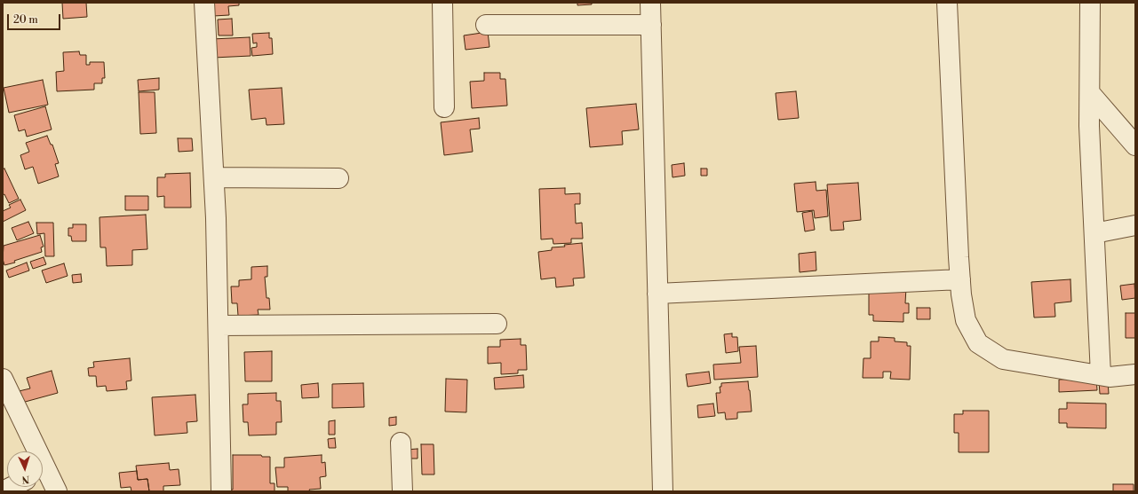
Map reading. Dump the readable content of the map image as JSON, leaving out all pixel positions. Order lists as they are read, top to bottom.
{
  "scale_bar": "20 m",
  "north": "bottom"
}
